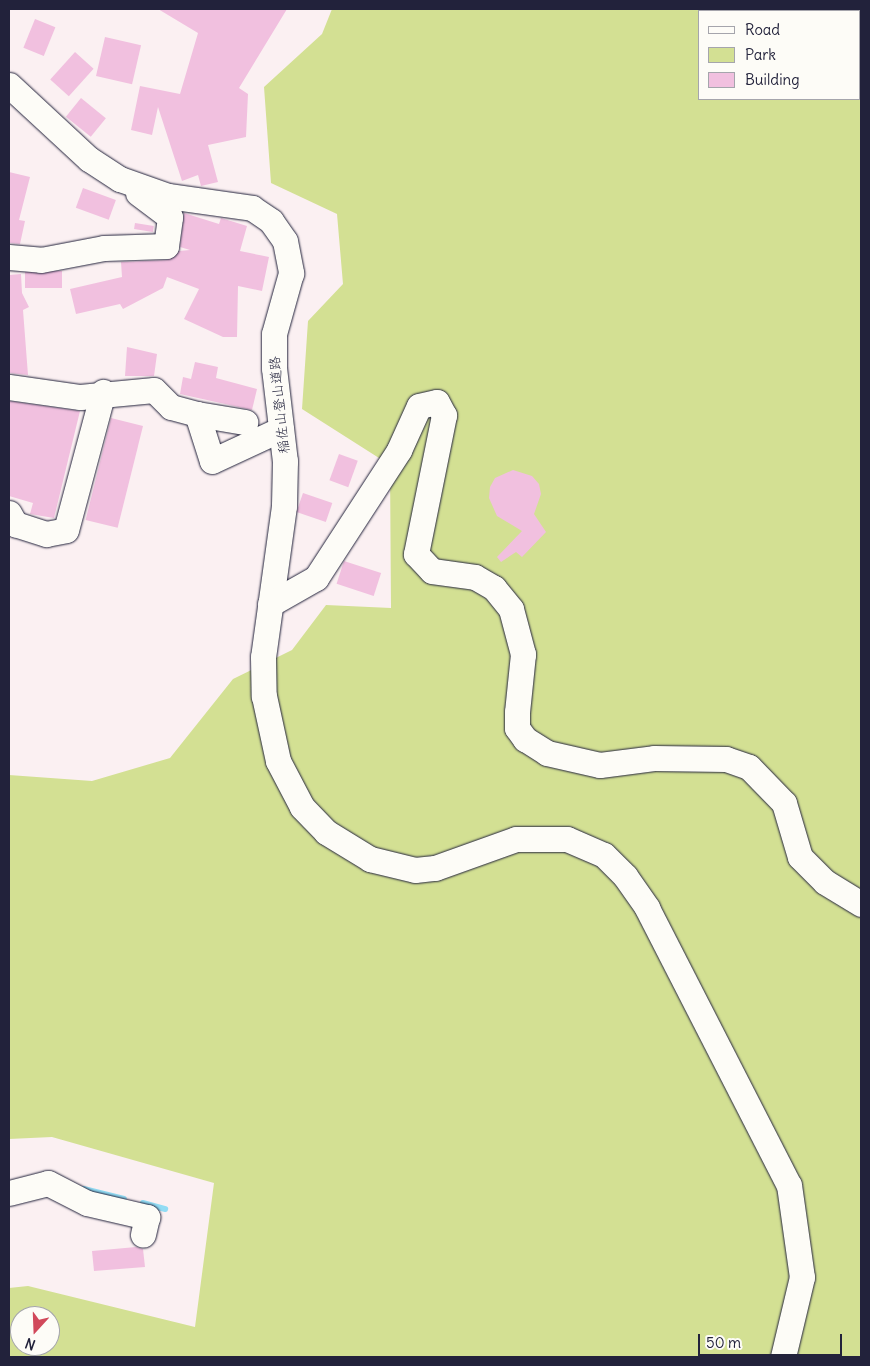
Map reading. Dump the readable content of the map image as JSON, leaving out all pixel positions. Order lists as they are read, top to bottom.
{
  "streets": {
    "street": ["稲佐山登山道路"]
  },
  "legend": ["Road", "Park", "Building"],
  "scale_bar": "50 m",
  "north": "bottom"
}
